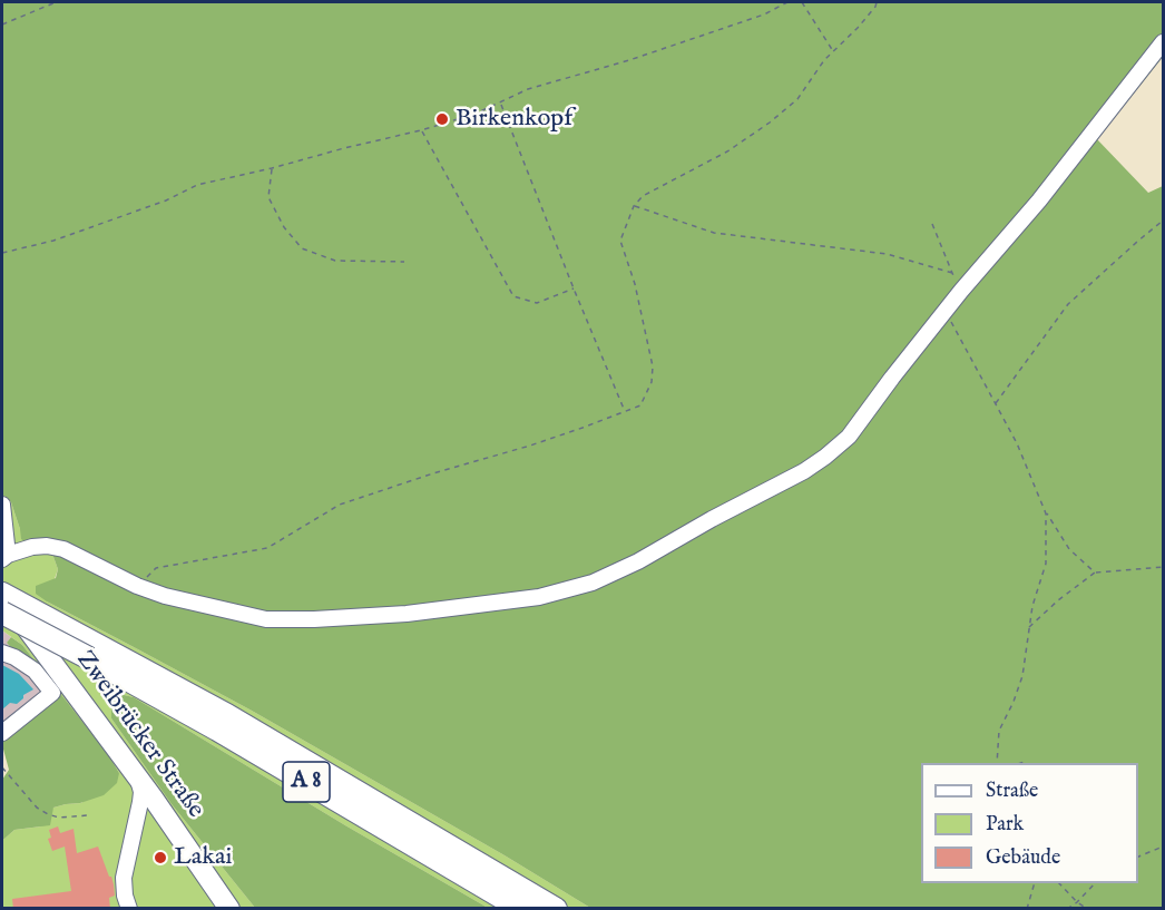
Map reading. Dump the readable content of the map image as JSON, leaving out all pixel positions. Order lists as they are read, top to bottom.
{
  "streets": {
    "highway": ["A 8"],
    "main road": ["Zweibrücker Straße"]
  },
  "crossings": [
    ["Zweibrücker Straße", "A 8"]
  ],
  "places": ["Birkenkopf", "Lakai"],
  "legend": ["Straße", "Park", "Gebäude"]
}
